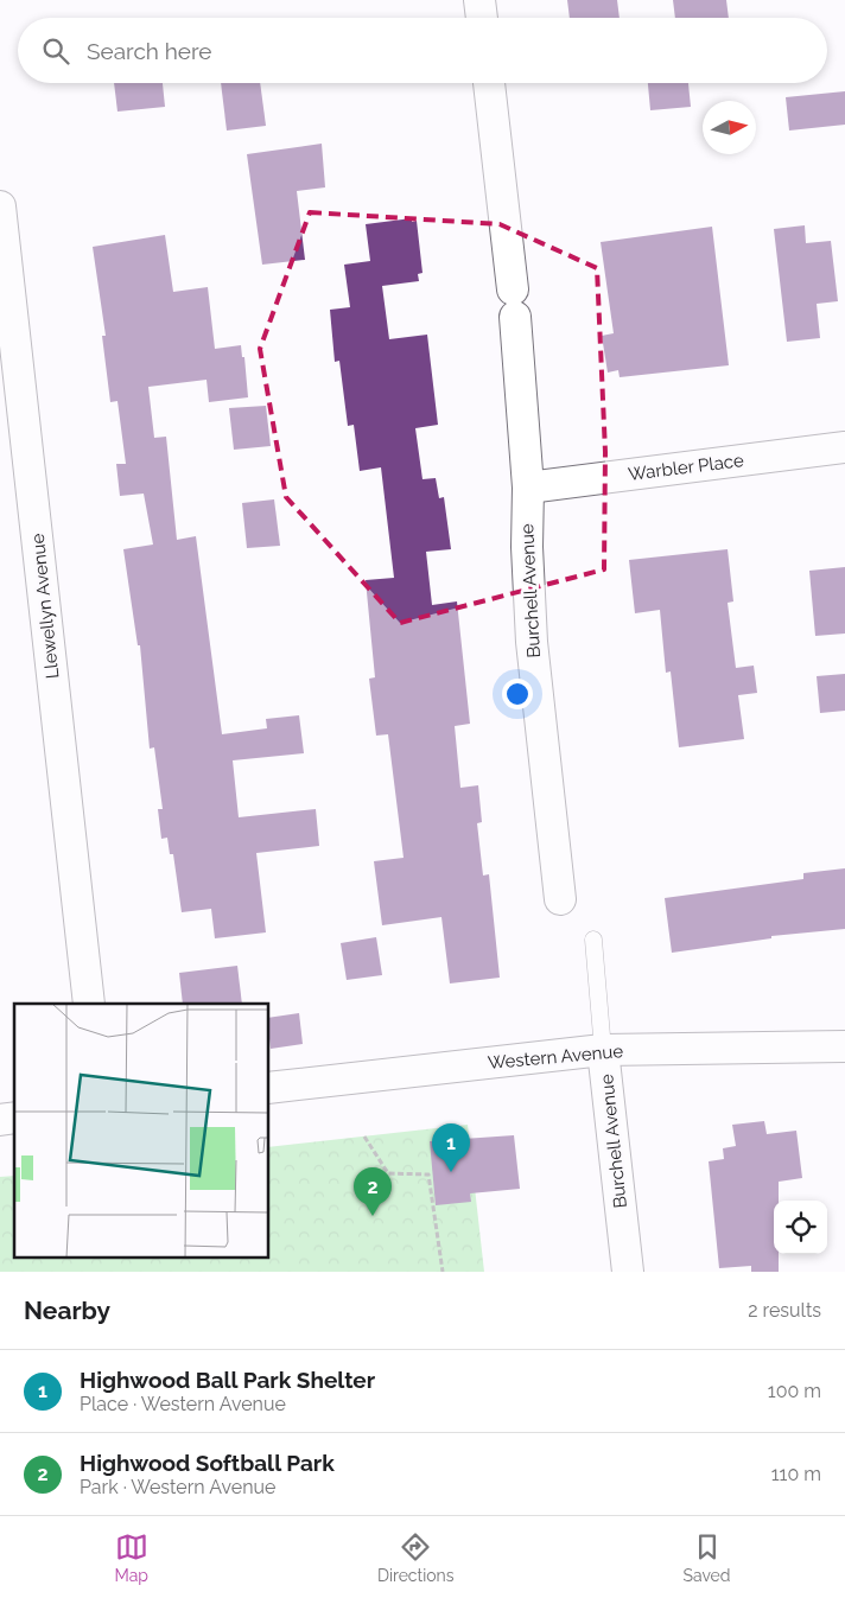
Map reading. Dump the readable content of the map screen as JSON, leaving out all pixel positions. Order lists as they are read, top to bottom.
{
  "streets": {
    "street": [
      "Warbler Place",
      "Burchell Avenue",
      "Llewellyn Avenue",
      "Western Avenue"
    ]
  },
  "crossings": [
    ["Warbler Place", "Burchell Avenue"],
    ["Burchell Avenue", "Western Avenue"]
  ],
  "north": "right",
  "page": {
    "search": "Search here",
    "pins": ["1", "2"],
    "heading": ["Nearby", "2 results"],
    "list": [
      {
        "mark": "1",
        "name": "Highwood Ball Park Shelter",
        "note": "Place · Western Avenue",
        "value": "100 m"
      },
      {
        "mark": "2",
        "name": "Highwood Softball Park",
        "note": "Park · Western Avenue",
        "value": "110 m"
      }
    ],
    "nav": ["Map", "Directions", "Saved"]
  }
}
